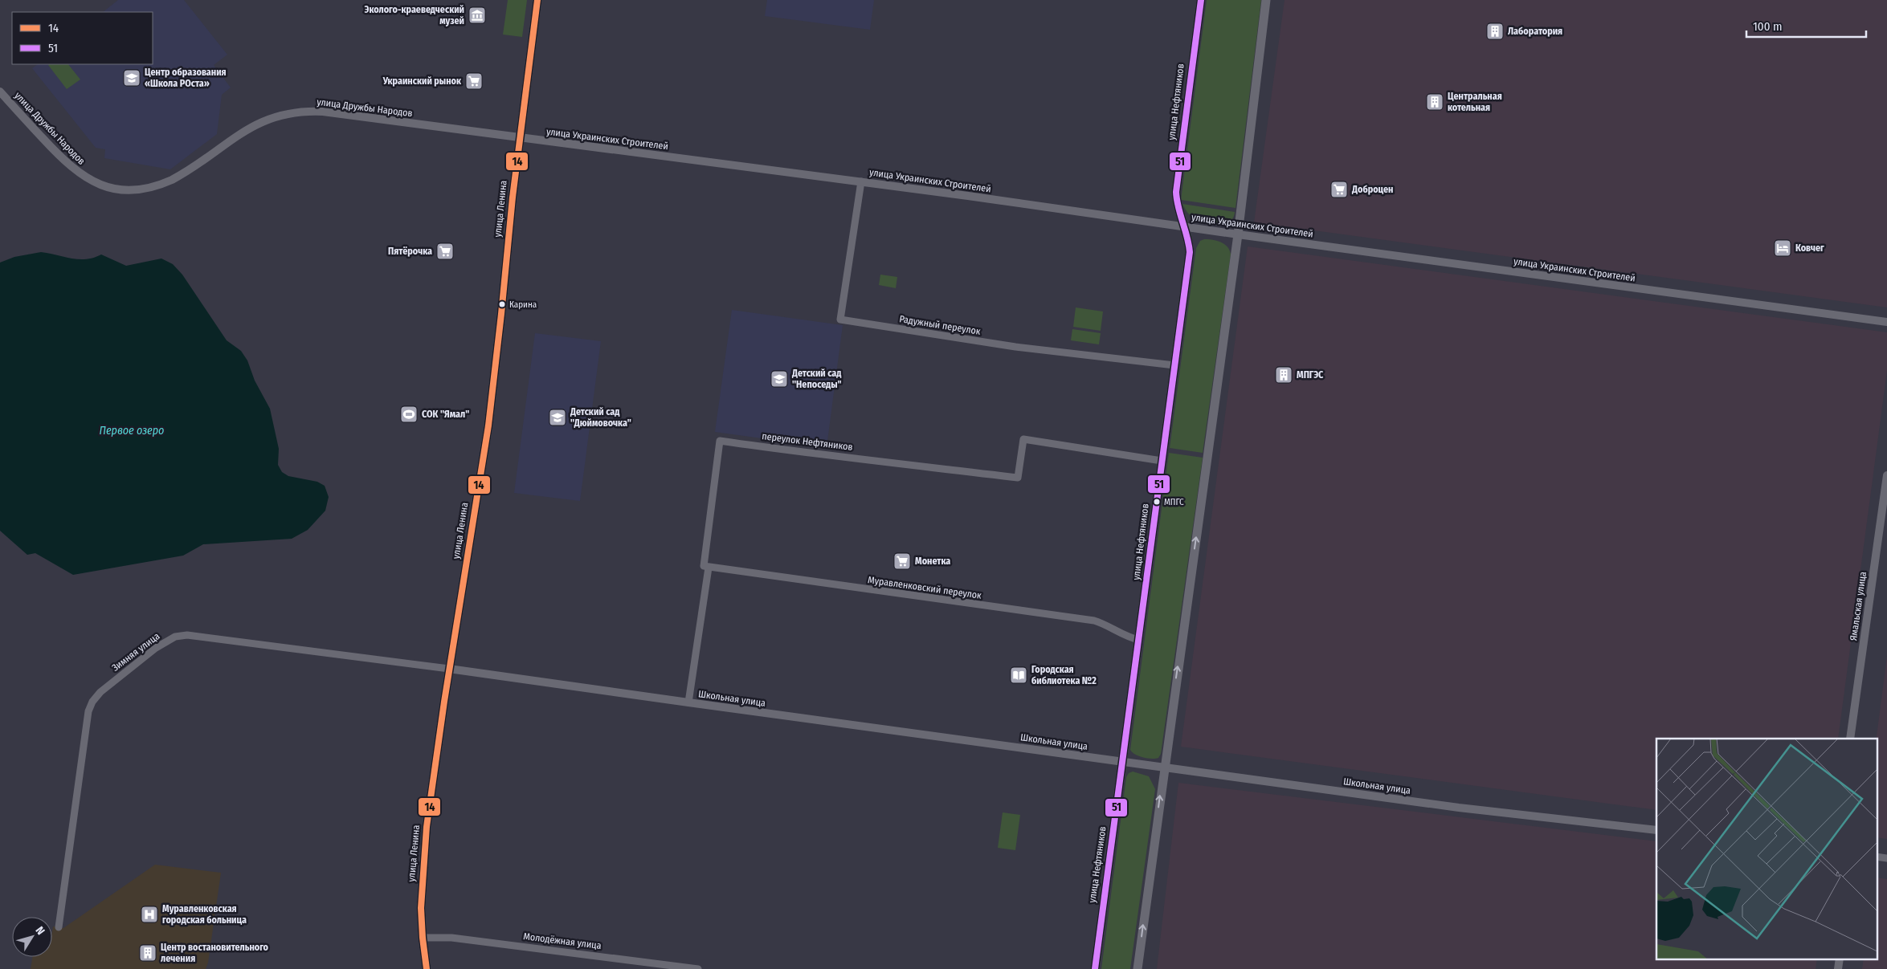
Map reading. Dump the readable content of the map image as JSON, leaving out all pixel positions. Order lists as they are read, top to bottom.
{
  "streets": {
    "main road": ["улица Нефтяников", "улица Ленина"],
    "street": [
      "улица Дружбы Народов",
      "улица Украинских Строителей",
      "Радужный переулок",
      "переулок Нефтяников",
      "Муравленковский переулок",
      "Ямальская улица",
      "Зимняя улица",
      "Школьная улица",
      "Молодёжная улица"
    ]
  },
  "crossings": [
    ["улица Нефтяников", "улица Украинских Строителей"],
    ["улица Нефтяников", "Радужный переулок"],
    ["улица Нефтяников", "переулок Нефтяников"],
    ["улица Нефтяников", "Муравленковский переулок"],
    ["улица Нефтяников", "Школьная улица"],
    ["улица Дружбы Народов", "улица Украинских Строителей"],
    ["улица Дружбы Народов", "улица Ленина"],
    ["улица Украинских Строителей", "улица Ленина"],
    ["улица Украинских Строителей", "Радужный переулок"],
    ["улица Ленина", "Зимняя улица"],
    ["улица Ленина", "Школьная улица"],
    ["улица Ленина", "Молодёжная улица"],
    ["переулок Нефтяников", "Муравленковский переулок"],
    ["переулок Нефтяников", "Школьная улица"],
    ["Зимняя улица", "Школьная улица"]
  ],
  "water": ["Первое озеро"],
  "places": {
    "museum": ["Эколого-краеведческий музей"],
    "building": [
      "Лаборатория",
      "Центральная котельная",
      "МПГЭС",
      "Центр востановительного лечения"
    ],
    "school or university": ["Центр образования «Школа РОста»", "Детский сад \"Непоседы\"", "Детский сад \"Дюймовочка\""],
    "supermarket": [
      "Украинский рынок",
      "Доброцен",
      "Пятёрочка",
      "Монетка"
    ],
    "hotel": ["Ковчег"],
    "other": ["Карина", "МПГС"],
    "sports": ["СОК \"Ямал\""],
    "library": ["Городская библиотека №2"],
    "hospital": ["Муравленковская городская больница"]
  },
  "lines": ["transit line 14", "transit line 51"],
  "legend": ["14", "51"],
  "scale_bar": "100 m",
  "north": "top right"
}
